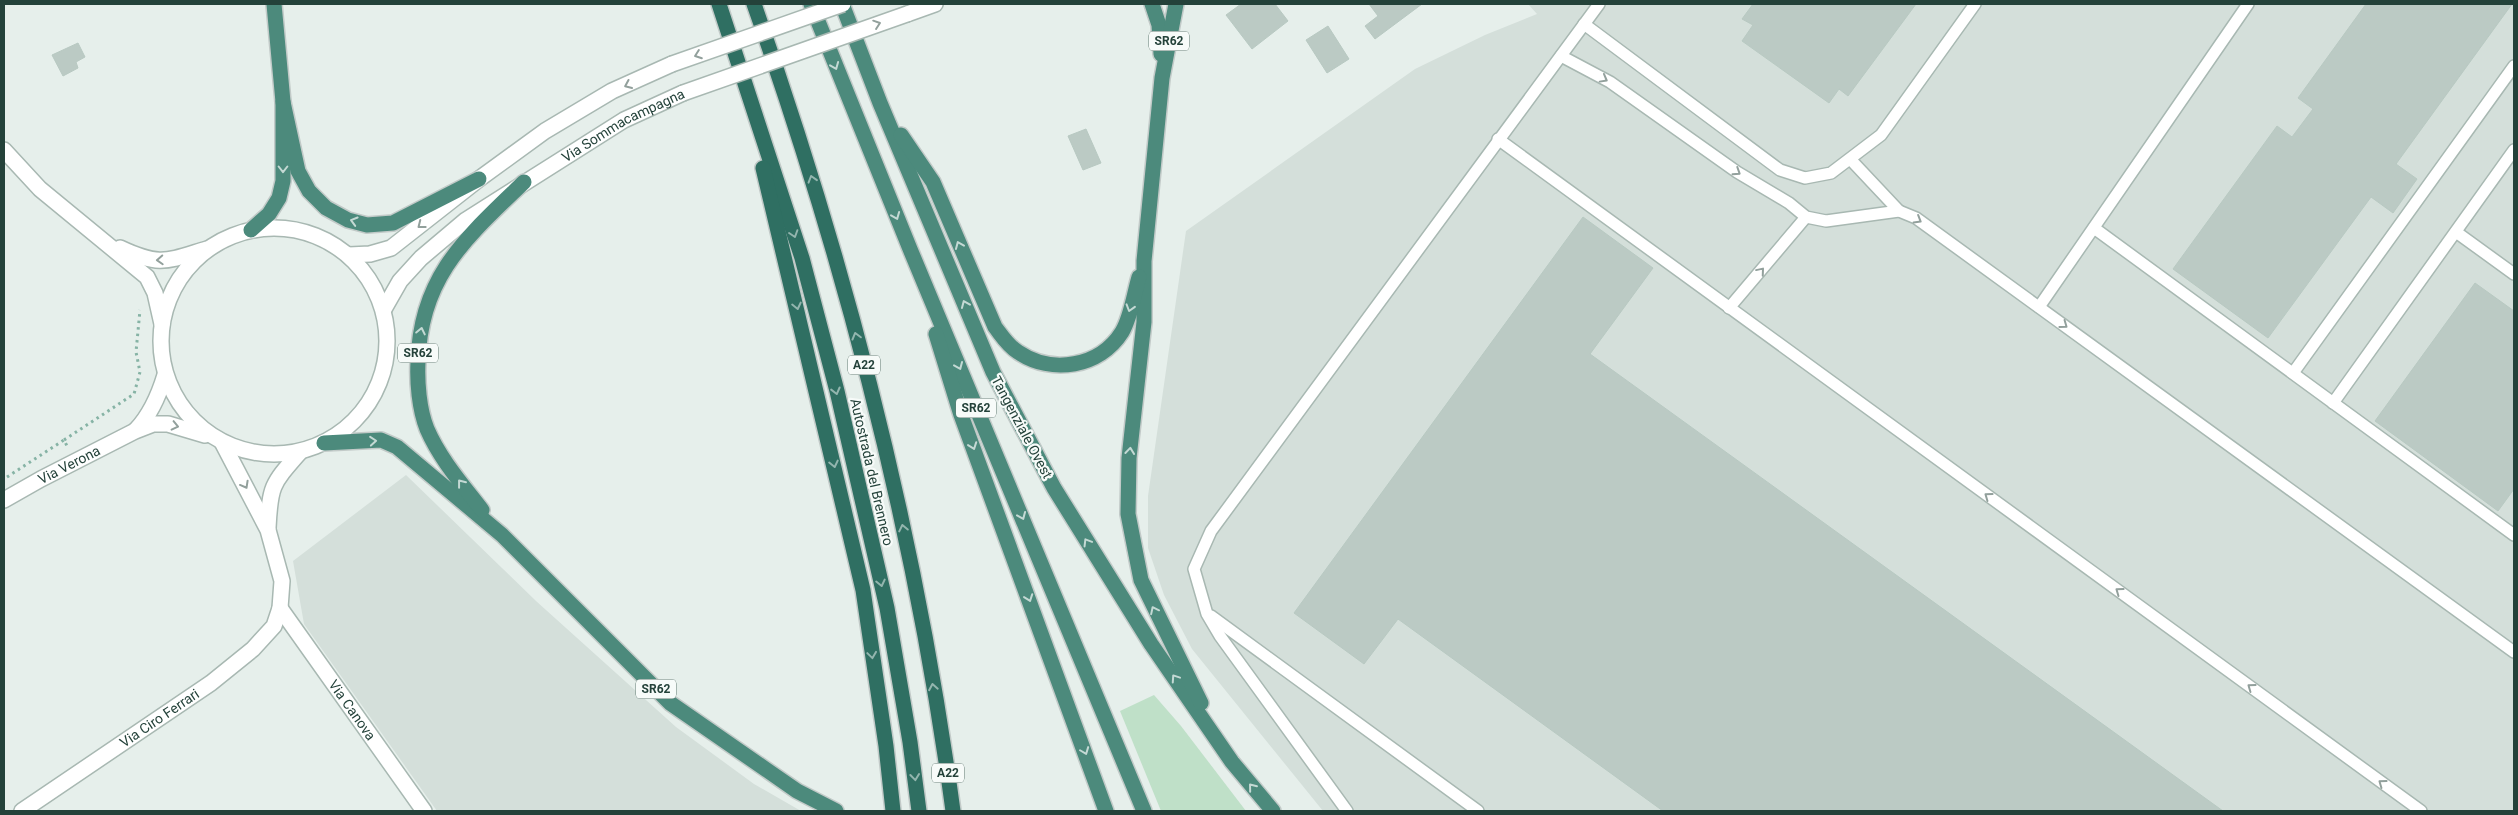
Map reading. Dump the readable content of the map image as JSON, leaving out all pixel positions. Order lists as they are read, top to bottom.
{
  "streets": {
    "highway": [
      "SR62",
      "A22",
      "Tangenziale Ovest",
      "Autostrada del Brennero"
    ],
    "street": [
      "Via Sommacampagna",
      "Via Verona",
      "Via Canova",
      "Via Ciro Ferrari"
    ]
  },
  "crossings": [
    ["SR62", "Via Sommacampagna"],
    ["SR62", "Tangenziale Ovest"],
    ["Via Canova", "Via Ciro Ferrari"]
  ]
}
